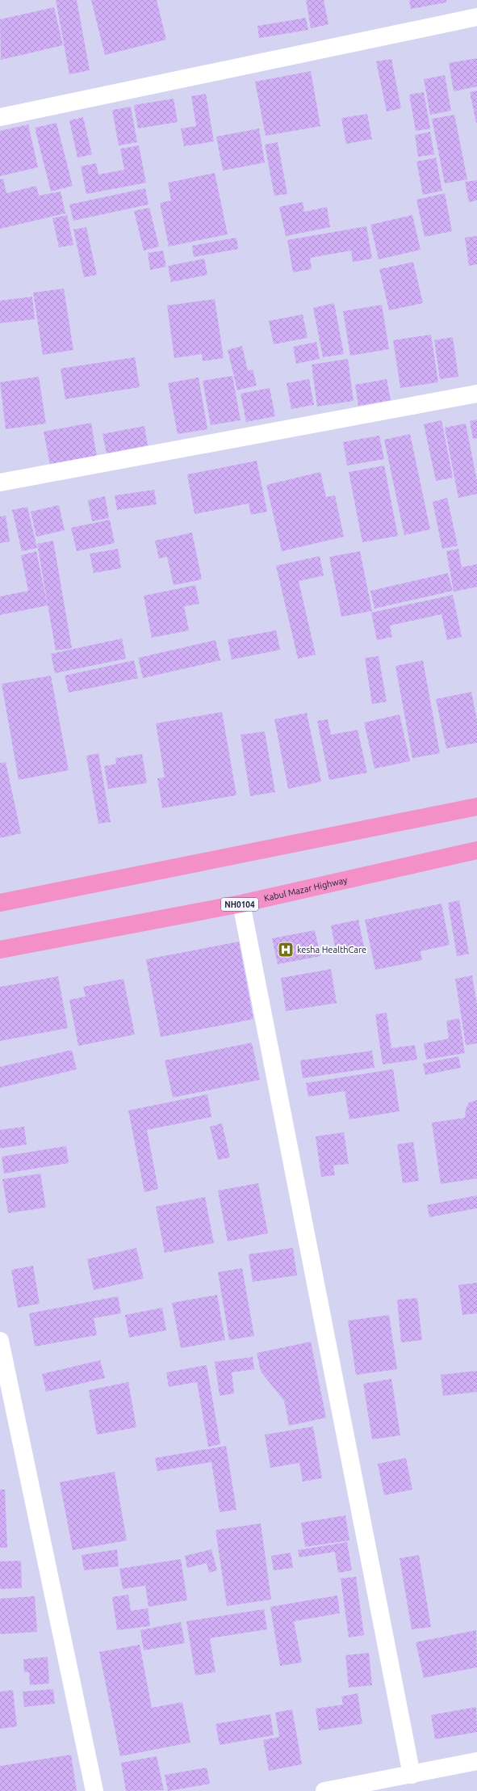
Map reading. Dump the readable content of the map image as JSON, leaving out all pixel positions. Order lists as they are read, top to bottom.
{
  "streets": {
    "highway": ["Kabul Mazar Highway", "NH0104"]
  },
  "places": {
    "hospital": ["kesha HealthCare"]
  }
}
